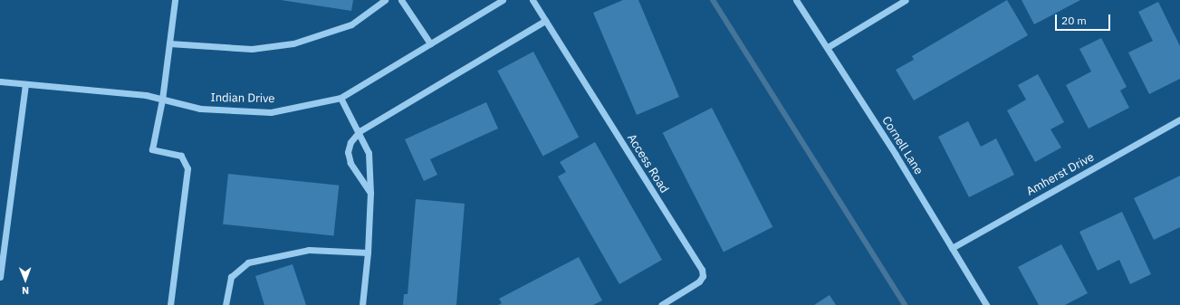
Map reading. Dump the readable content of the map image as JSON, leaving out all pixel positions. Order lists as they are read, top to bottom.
{
  "streets": {
    "street": [
      "Indian Drive",
      "Cornell Lane",
      "Access Road",
      "Amherst Drive"
    ]
  },
  "crossings": [
    ["Cornell Lane", "Amherst Drive"]
  ],
  "scale_bar": "20 m",
  "north": "bottom"
}
